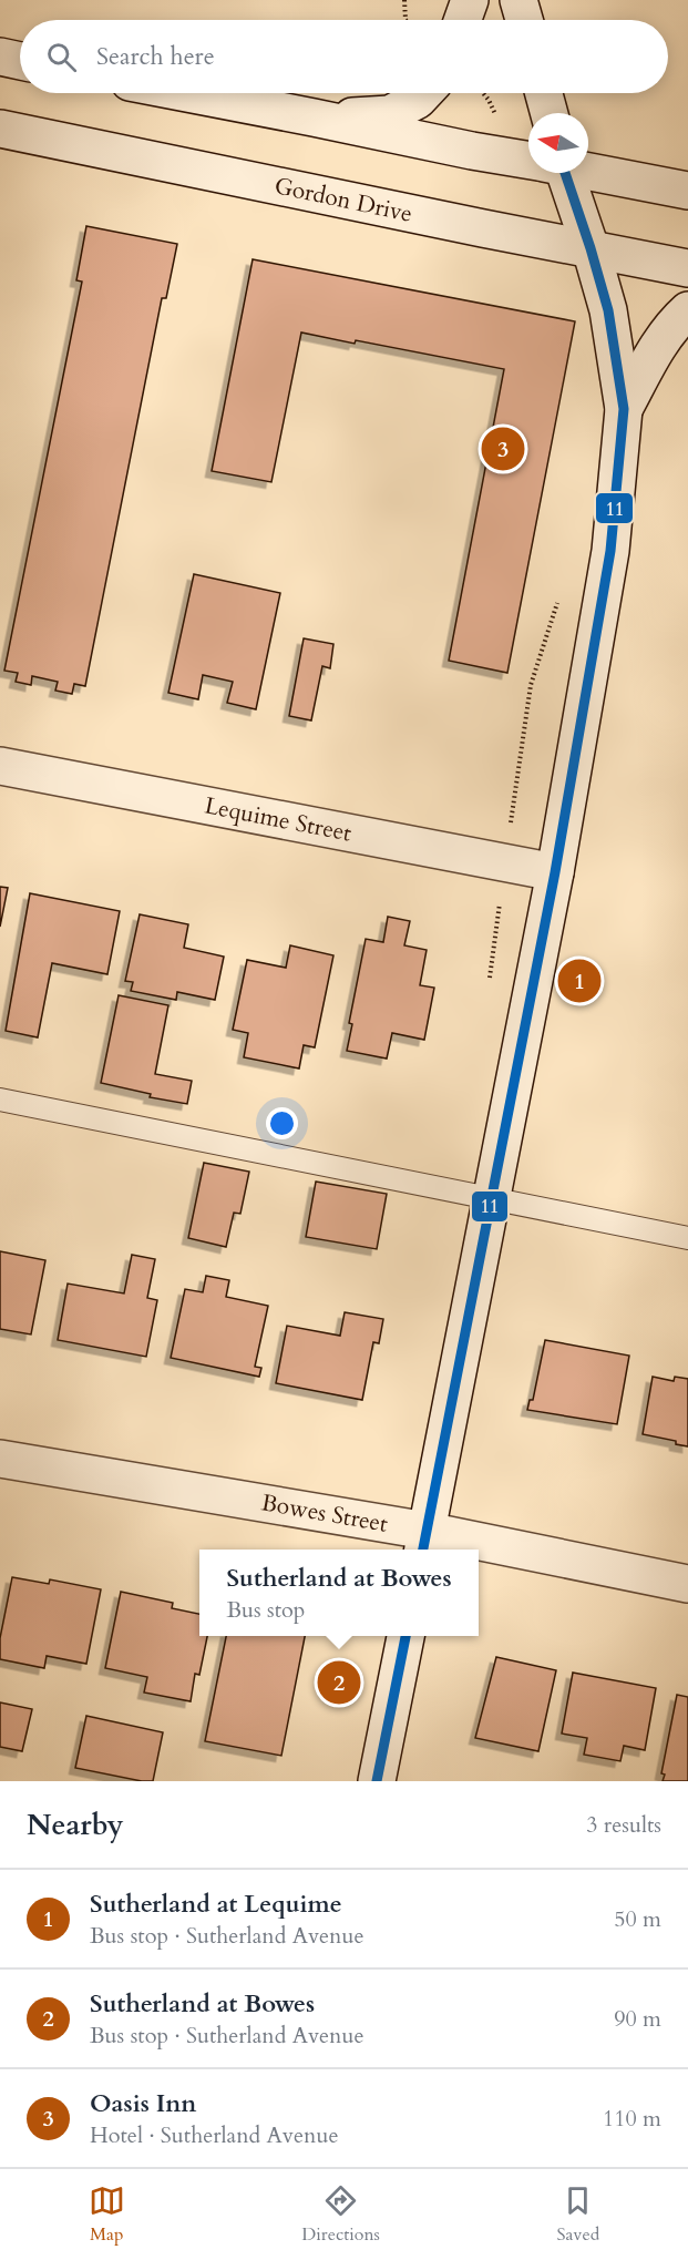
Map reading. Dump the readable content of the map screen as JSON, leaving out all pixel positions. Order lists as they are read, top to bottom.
{
  "streets": {
    "street": ["Gordon Drive", "Lequime Street", "Bowes Street"]
  },
  "lines": ["transit line 11"],
  "north": "left",
  "page": {
    "search": "Search here",
    "pins": ["3", "1", "2"],
    "popup": ["Sutherland at Bowes", "Bus stop"],
    "heading": ["Nearby", "3 results"],
    "list": [
      {
        "mark": "1",
        "name": "Sutherland at Lequime",
        "note": "Bus stop · Sutherland Avenue",
        "value": "50 m"
      },
      {
        "mark": "2",
        "name": "Sutherland at Bowes",
        "note": "Bus stop · Sutherland Avenue",
        "value": "90 m"
      },
      {
        "mark": "3",
        "name": "Oasis Inn",
        "note": "Hotel · Sutherland Avenue",
        "value": "110 m"
      }
    ],
    "nav": ["Map", "Directions", "Saved"]
  }
}
